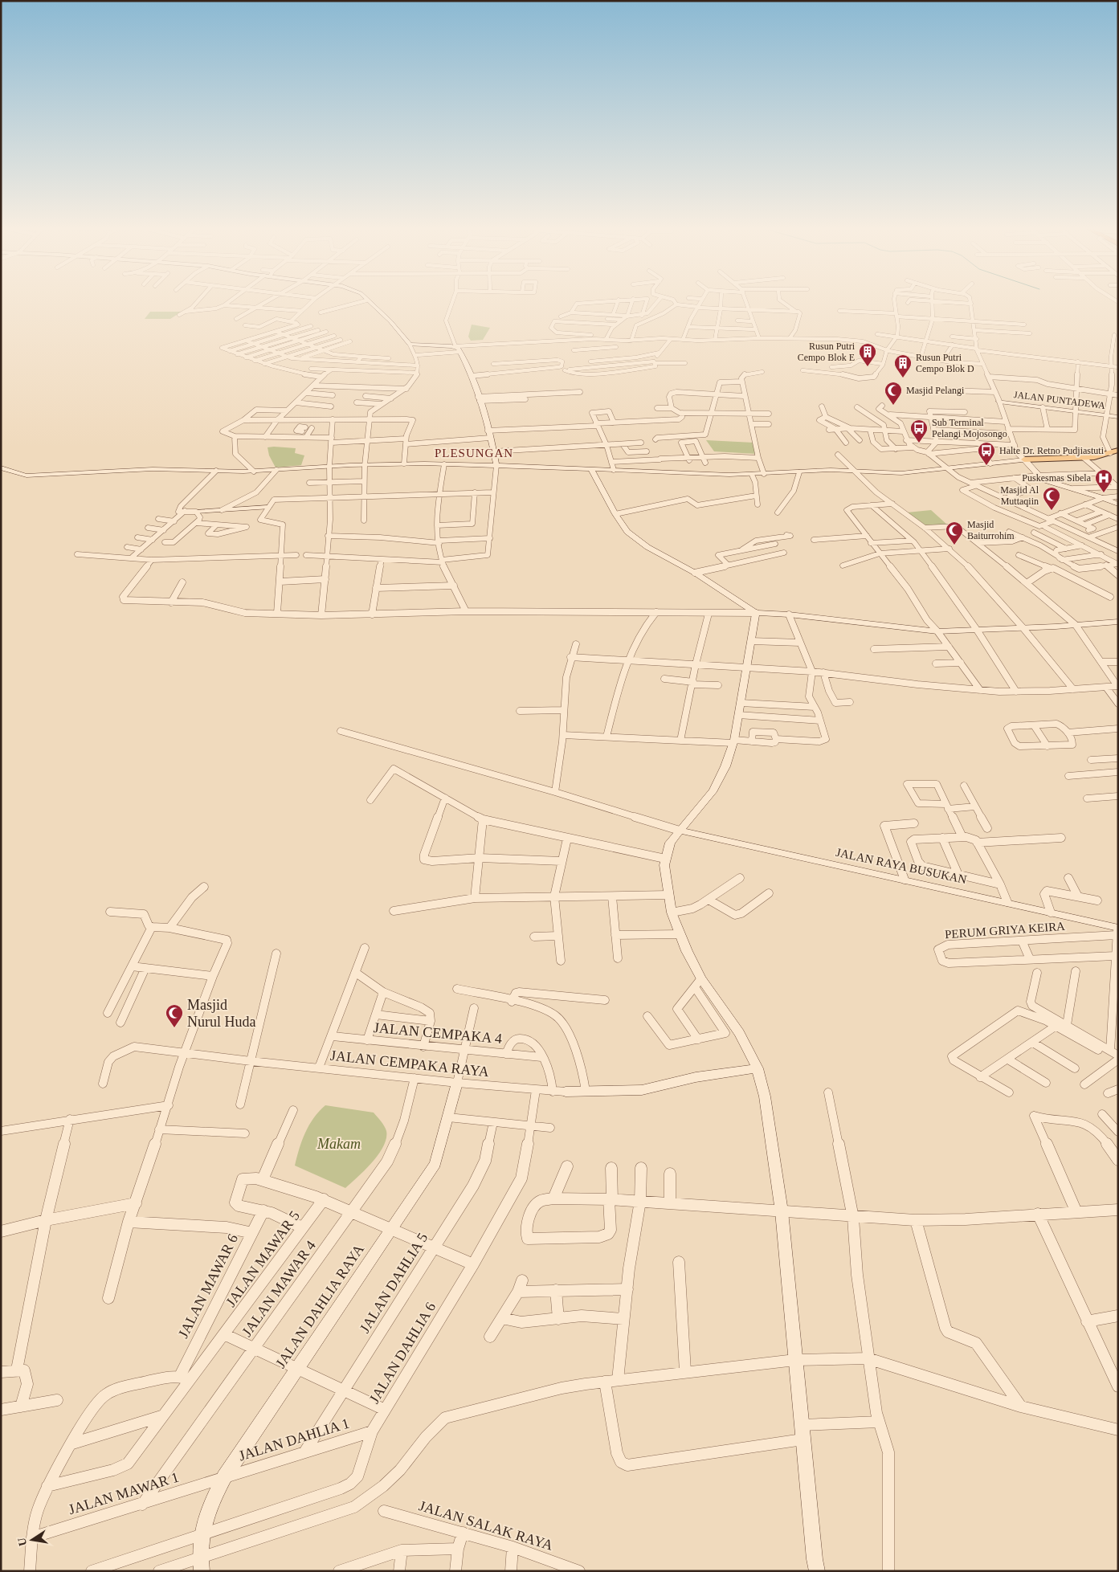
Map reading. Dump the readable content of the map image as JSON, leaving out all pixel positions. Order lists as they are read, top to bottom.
{
  "streets": {
    "street": [
      "JALAN PUNTADEWA",
      "JALAN RAYA BUSUKAN",
      "PERUM GRIYA KEIRA",
      "JALAN CEMPAKA 4",
      "JALAN CEMPAKA RAYA",
      "JALAN MAWAR 5",
      "JALAN DAHLIA 5",
      "JALAN MAWAR 6",
      "JALAN MAWAR 4",
      "JALAN DAHLIA RAYA",
      "JALAN DAHLIA 6",
      "JALAN DAHLIA 1",
      "JALAN MAWAR 1",
      "JALAN SALAK RAYA"
    ]
  },
  "crossings": [
    ["JALAN RAYA BUSUKAN", "PERUM GRIYA KEIRA"],
    ["JALAN CEMPAKA RAYA", "JALAN MAWAR 4"],
    ["JALAN CEMPAKA RAYA", "JALAN DAHLIA RAYA"],
    ["JALAN CEMPAKA RAYA", "JALAN DAHLIA 6"],
    ["JALAN MAWAR 5", "JALAN MAWAR 6"],
    ["JALAN DAHLIA 5", "JALAN DAHLIA 1"],
    ["JALAN MAWAR 4", "JALAN MAWAR 1"],
    ["JALAN DAHLIA RAYA", "JALAN DAHLIA 6"],
    ["JALAN DAHLIA RAYA", "JALAN DAHLIA 1"],
    ["JALAN DAHLIA RAYA", "JALAN MAWAR 1"],
    ["JALAN DAHLIA 6", "JALAN DAHLIA 1"],
    ["JALAN DAHLIA 1", "JALAN MAWAR 1"]
  ],
  "districts": ["PLESUNGAN"],
  "parks": ["Makam"],
  "places": {
    "building": ["Rusun Putri Cempo Blok E", "Rusun Putri Cempo Blok D"],
    "mosque": [
      "Masjid Pelangi",
      "Masjid Al Muttaqiin",
      "Masjid Baiturrohim",
      "Masjid Nurul Huda"
    ],
    "bus stop": ["Sub Terminal Pelangi Mojosongo", "Halte Dr. Retno Pudjiastuti"],
    "hospital": ["Puskesmas Sibela"]
  },
  "north": "left"
}
